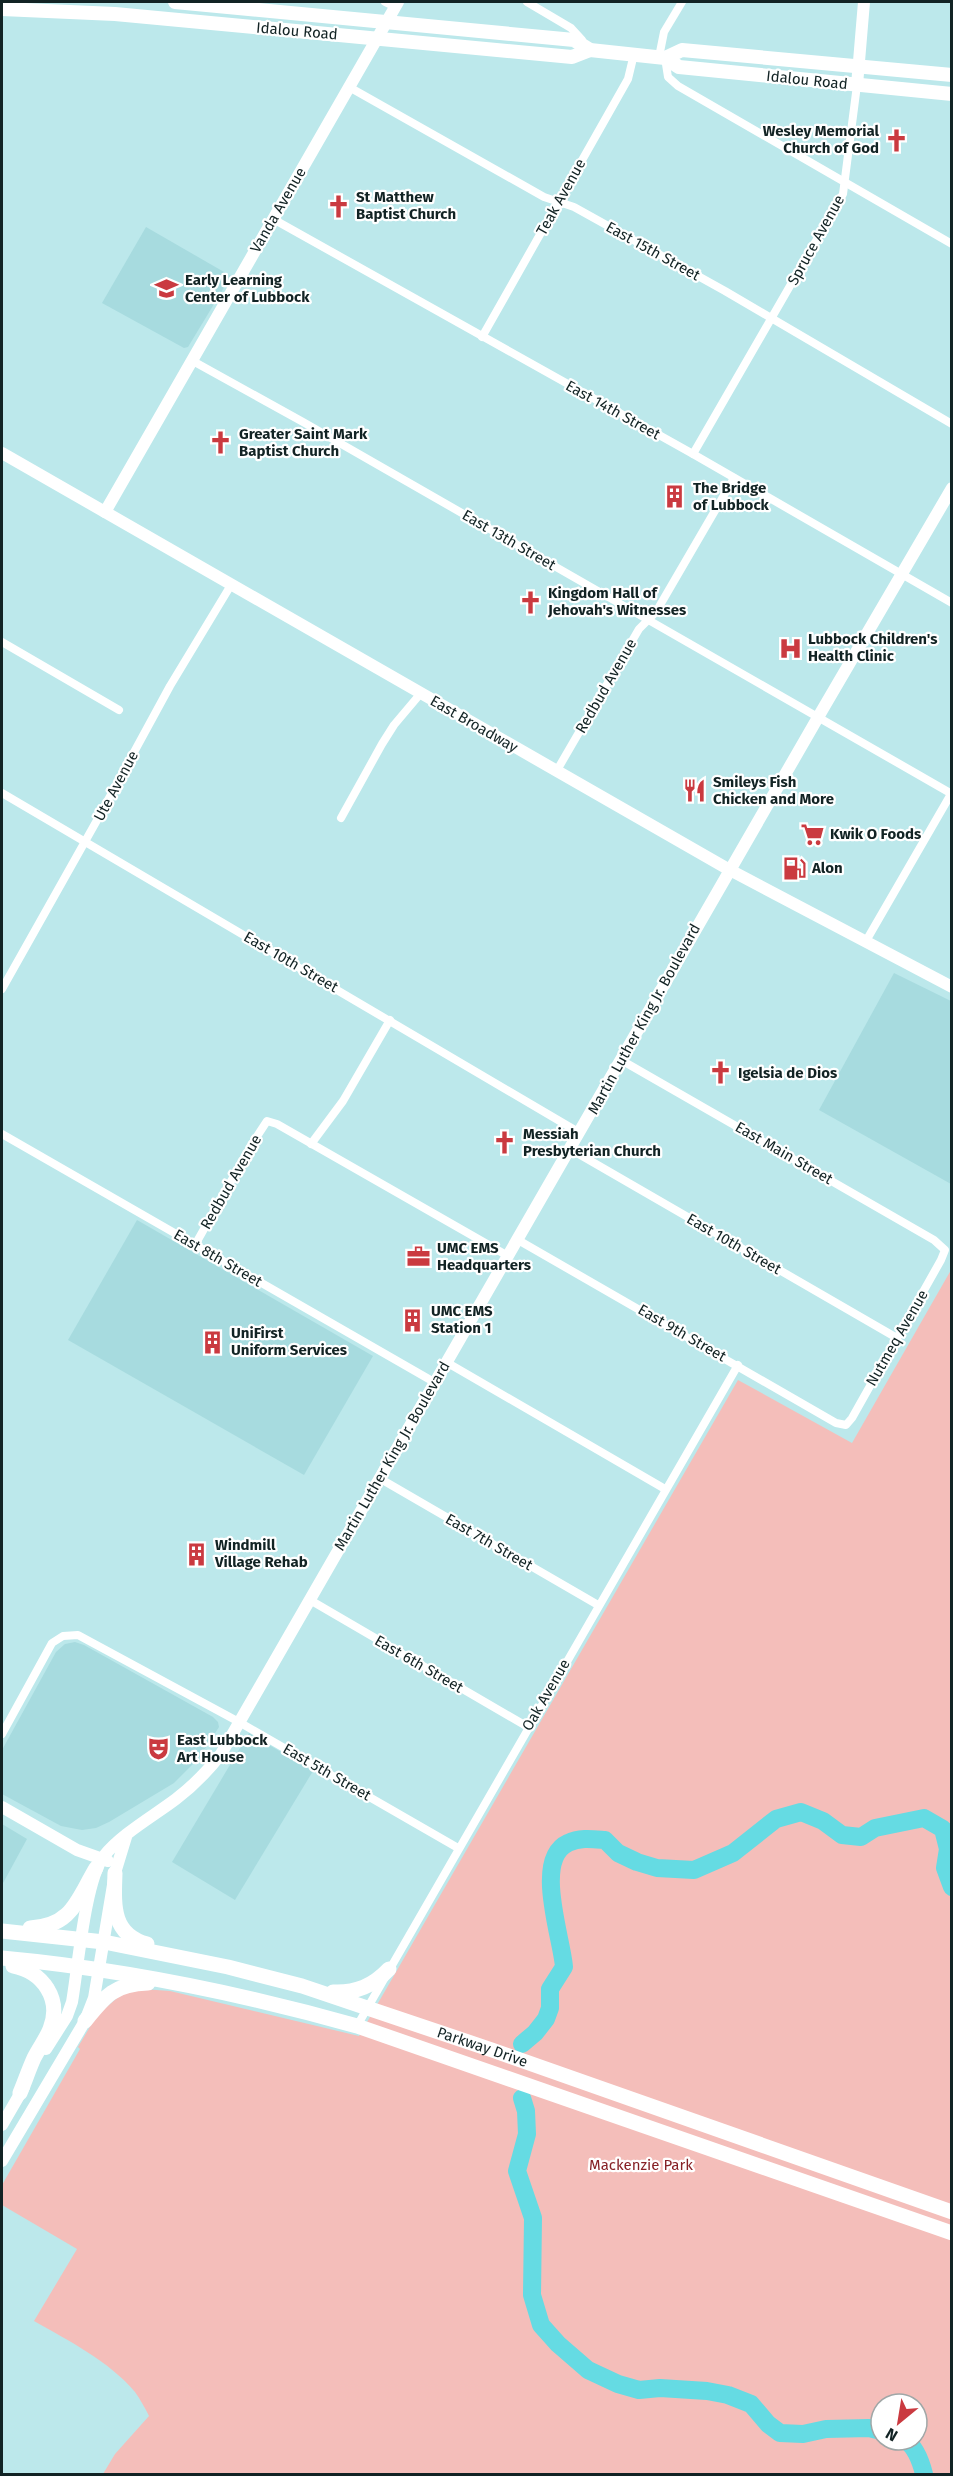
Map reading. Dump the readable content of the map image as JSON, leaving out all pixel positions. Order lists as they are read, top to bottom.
{
  "streets": {
    "highway": ["Parkway Drive"],
    "main road": [
      "Idalou Road",
      "Vanda Avenue",
      "Spruce Avenue",
      "East Broadway",
      "Martin Luther King Jr. Boulevard"
    ],
    "street": [
      "Teak Avenue",
      "East 15th Street",
      "East 14th Street",
      "East 13th Street",
      "Redbud Avenue",
      "Ute Avenue",
      "East 10th Street",
      "East Main Street",
      "East 8th Street",
      "East 9th Street",
      "Nutmeq Avenue",
      "East 7th Street",
      "East 6th Street",
      "Oak Avenue",
      "East 5th Street"
    ]
  },
  "crossings": [
    ["Idalou Road", "Teak Avenue"],
    ["Idalou Road", "Vanda Avenue"],
    ["Idalou Road", "Spruce Avenue"],
    ["Teak Avenue", "East 15th Street"],
    ["Teak Avenue", "East 14th Street"],
    ["Vanda Avenue", "East 15th Street"],
    ["Vanda Avenue", "East 14th Street"],
    ["Vanda Avenue", "East 13th Street"],
    ["Vanda Avenue", "East Broadway"],
    ["Spruce Avenue", "East 15th Street"],
    ["Spruce Avenue", "East 14th Street"],
    ["East 14th Street", "Redbud Avenue"],
    ["East 14th Street", "Martin Luther King Jr. Boulevard"],
    ["East 13th Street", "Redbud Avenue"],
    ["East 13th Street", "Martin Luther King Jr. Boulevard"],
    ["Redbud Avenue", "East Broadway"],
    ["Redbud Avenue", "East 8th Street"],
    ["East Broadway", "Ute Avenue"],
    ["East Broadway", "Martin Luther King Jr. Boulevard"],
    ["Ute Avenue", "East 10th Street"],
    ["East 10th Street", "Martin Luther King Jr. Boulevard"],
    ["East 10th Street", "Nutmeq Avenue"],
    ["Martin Luther King Jr. Boulevard", "East Main Street"],
    ["Martin Luther King Jr. Boulevard", "East 8th Street"],
    ["Martin Luther King Jr. Boulevard", "East 9th Street"],
    ["Martin Luther King Jr. Boulevard", "East 7th Street"],
    ["Martin Luther King Jr. Boulevard", "East 6th Street"],
    ["Martin Luther King Jr. Boulevard", "East 5th Street"],
    ["East Main Street", "Nutmeq Avenue"],
    ["East 9th Street", "Nutmeq Avenue"],
    ["East 9th Street", "Oak Avenue"],
    ["East 7th Street", "Oak Avenue"],
    ["East 6th Street", "Oak Avenue"],
    ["Oak Avenue", "East 5th Street"],
    ["Oak Avenue", "Parkway Drive"]
  ],
  "parks": ["Mackenzie Park"],
  "places": {
    "church": [
      "Wesley Memorial Church of God",
      "St Matthew Baptist Church",
      "Greater Saint Mark Baptist Church",
      "Kingdom Hall of Jehovah's Witnesses",
      "Igelsia de Dios",
      "Messiah Presbyterian Church"
    ],
    "school or university": ["Early Learning Center of Lubbock"],
    "building": [
      "The Bridge of Lubbock",
      "UMC EMS Station 1",
      "UniFirst Uniform Services",
      "Windmill Village Rehab"
    ],
    "hospital": ["Lubbock Children's Health Clinic"],
    "restaurant": ["Smileys Fish Chicken and More"],
    "supermarket": ["Kwik O Foods"],
    "fuel station": ["Alon"],
    "office": ["UMC EMS Headquarters"],
    "theatre": ["East Lubbock Art House"]
  },
  "north": "bottom left"
}
